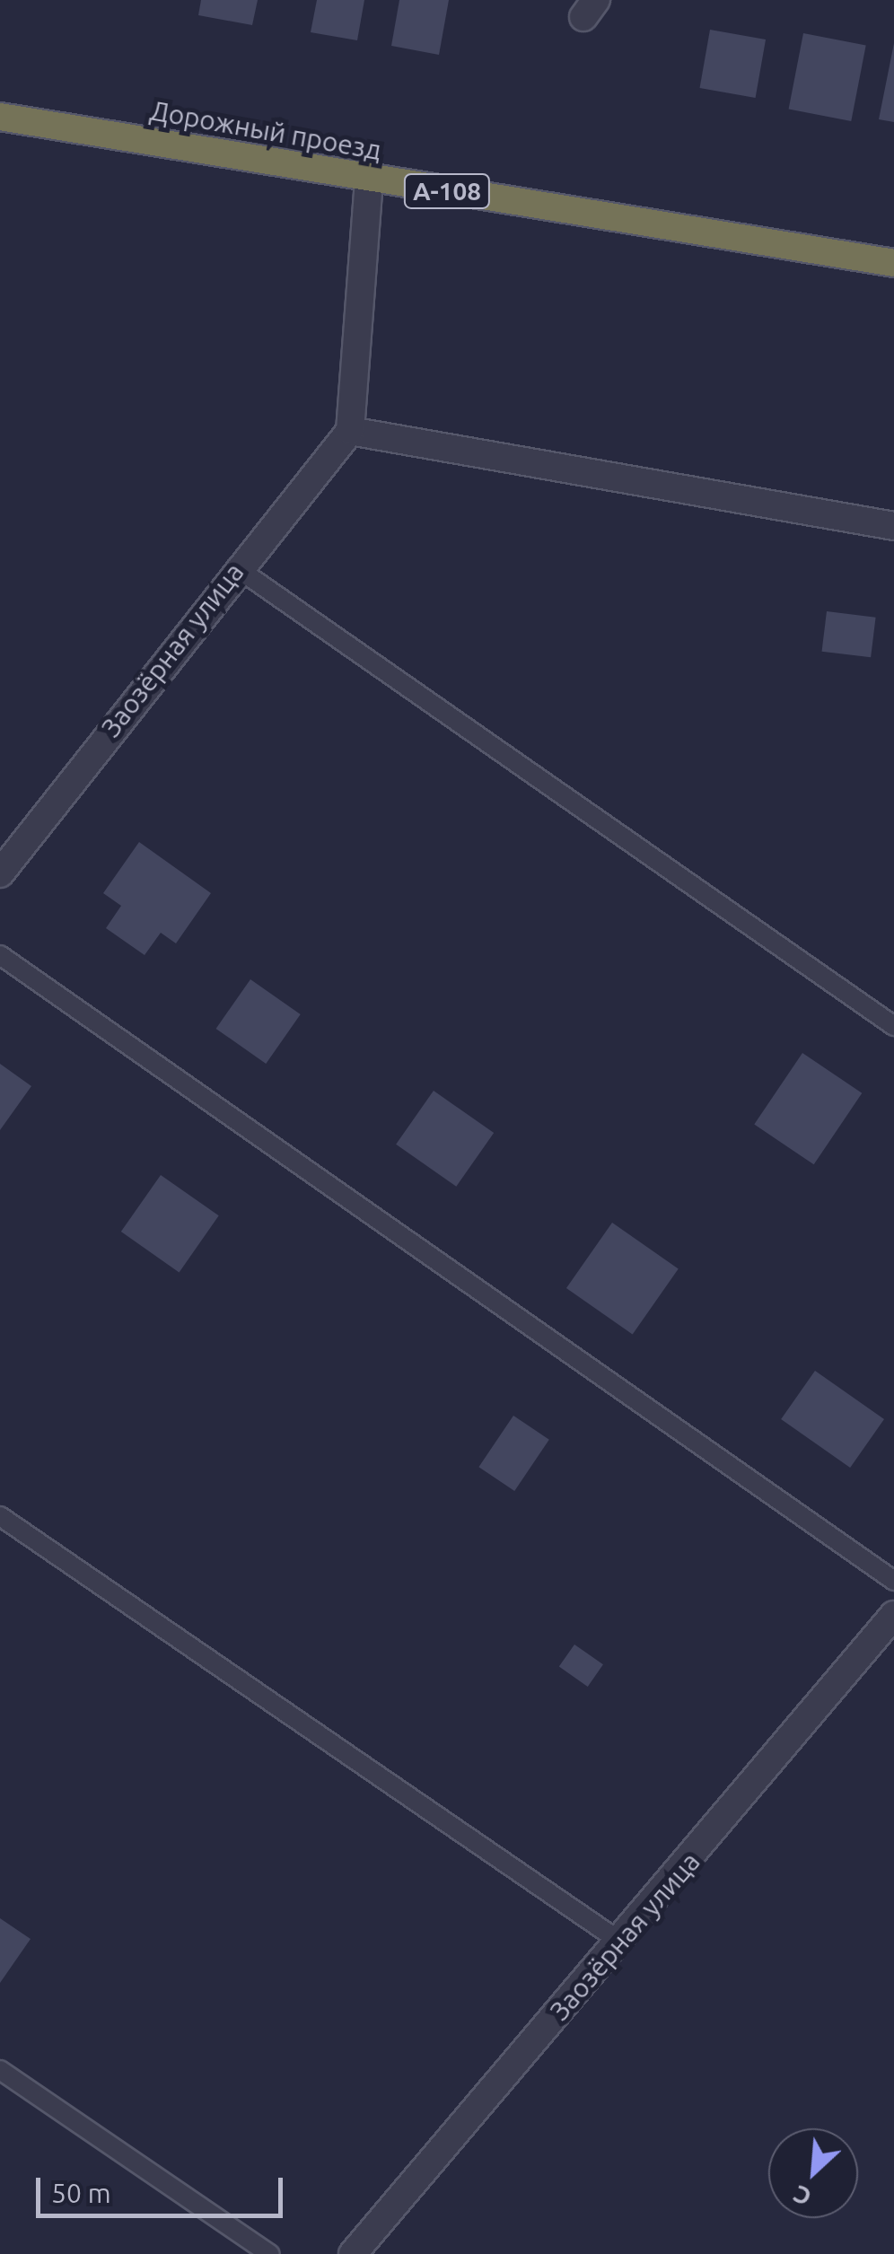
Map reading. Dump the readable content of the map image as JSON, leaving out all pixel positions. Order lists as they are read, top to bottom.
{
  "streets": {
    "highway": ["Дорожный проезд", "А-108"],
    "street": ["Заозёрная улица"]
  },
  "scale_bar": "50 m",
  "north": "bottom left"
}
